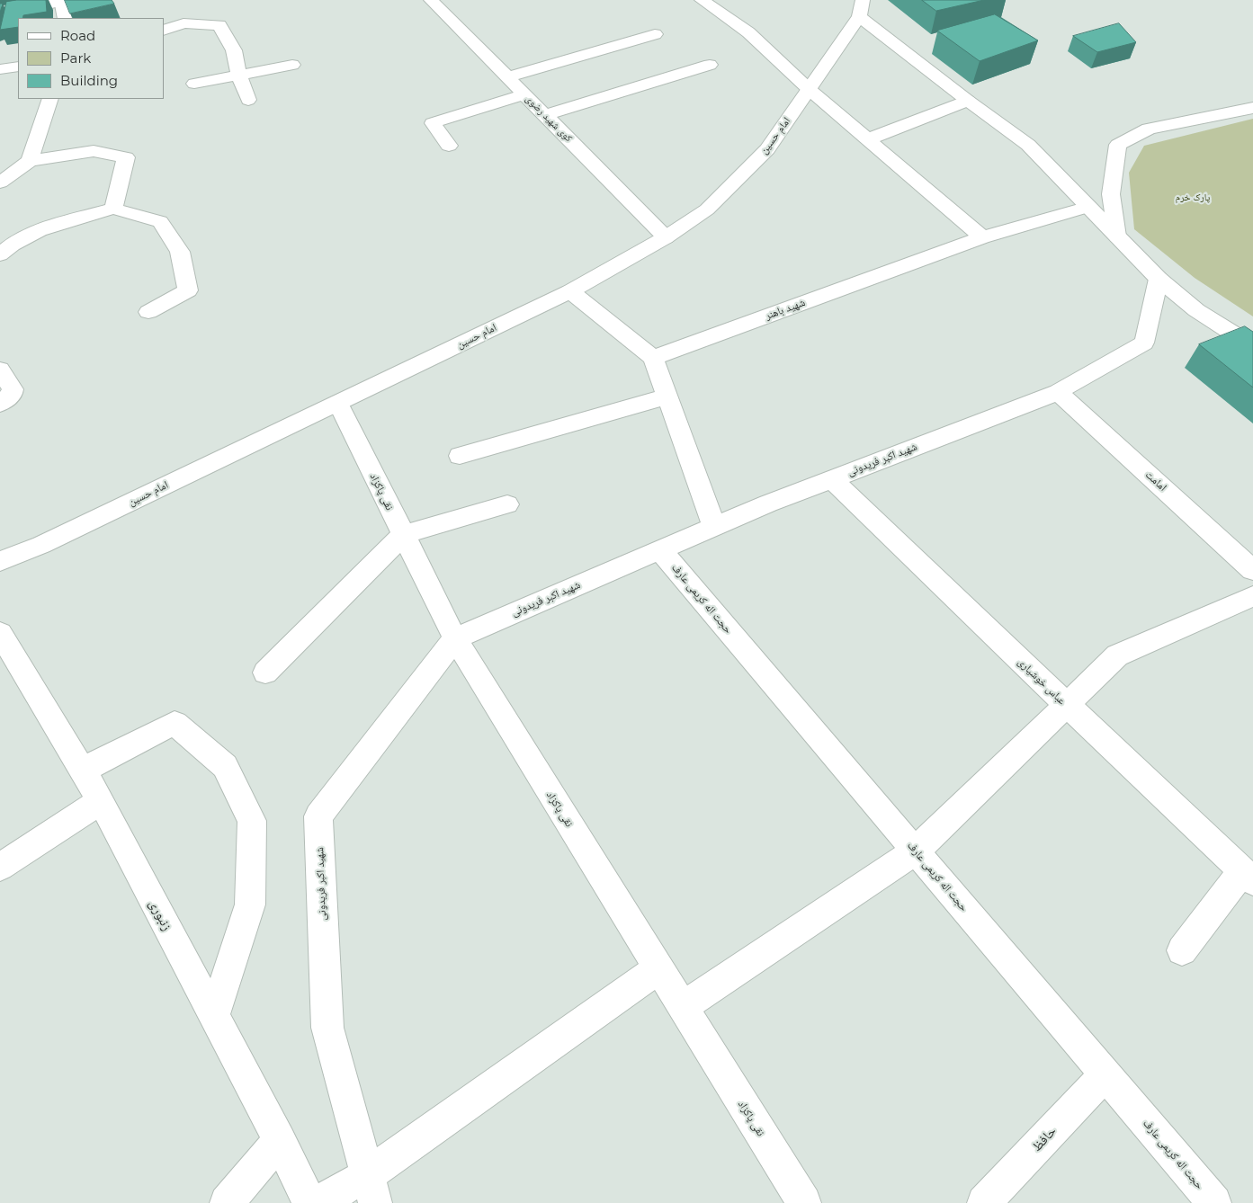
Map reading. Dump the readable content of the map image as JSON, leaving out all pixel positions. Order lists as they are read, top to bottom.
{
  "streets": {
    "street": [
      "کوی شهید رضوی",
      "امام حسین",
      "شهید باهنر",
      "شهید اکبر فریدونی",
      "امامت",
      "نقی پاکزاد",
      "حجت اله کریمی عارف",
      "عباس خوشیاری",
      "زنبوری",
      "حافظ"
    ]
  },
  "crossings": [
    ["کوی شهید رضوی", "امام حسین"],
    ["امام حسین", "نقی پاکزاد"],
    ["شهید اکبر فریدونی", "امامت"],
    ["شهید اکبر فریدونی", "نقی پاکزاد"],
    ["شهید اکبر فریدونی", "حجت اله کریمی عارف"],
    ["شهید اکبر فریدونی", "عباس خوشیاری"],
    ["حجت اله کریمی عارف", "حافظ"]
  ],
  "parks": ["پارک خرم"],
  "legend": ["Road", "Park", "Building"]
}
